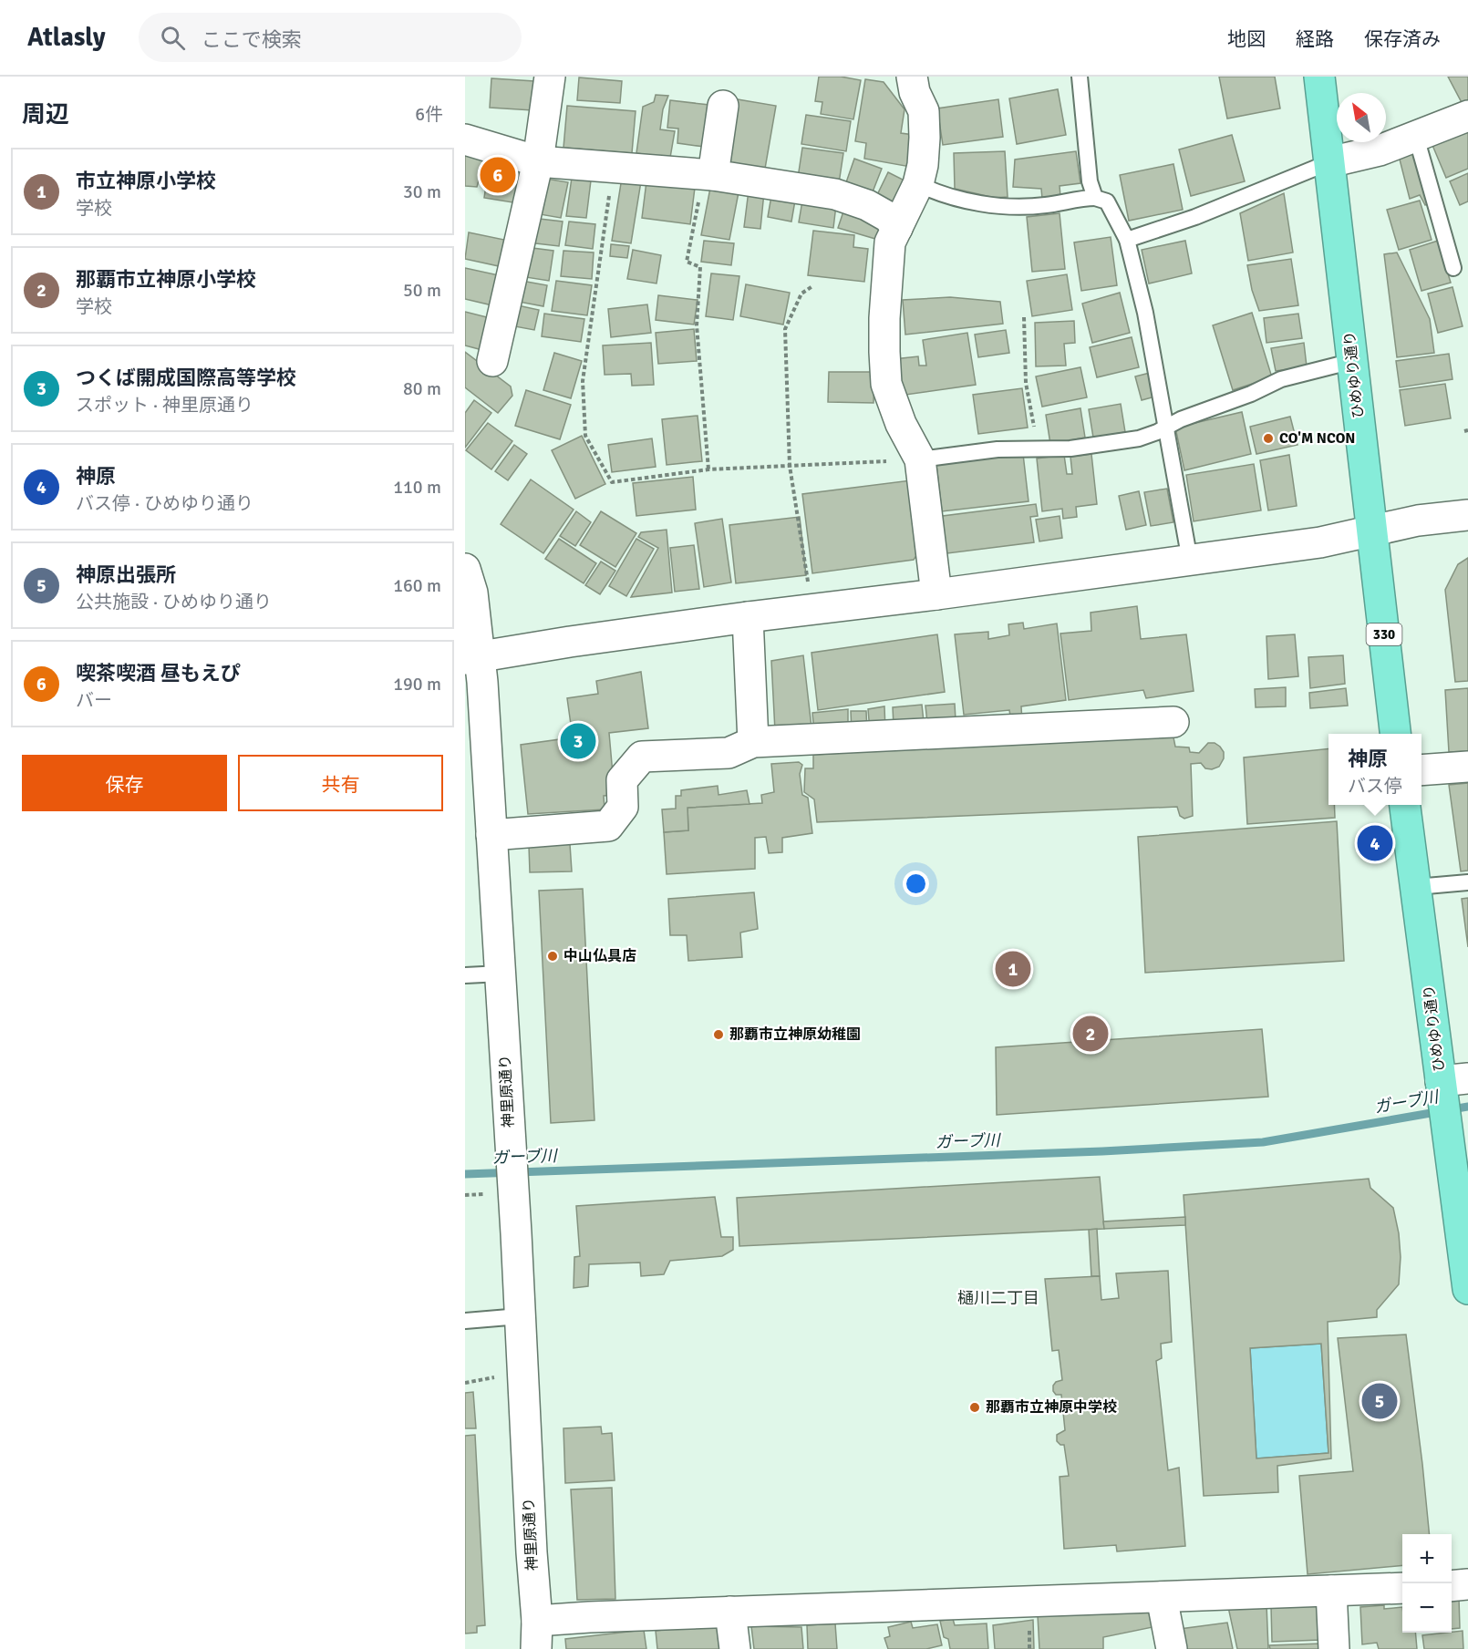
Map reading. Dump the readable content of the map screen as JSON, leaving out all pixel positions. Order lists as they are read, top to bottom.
{
  "streets": {
    "highway": ["ひめゆり通り", "330"],
    "street": ["神里原通り"]
  },
  "districts": ["樋川二丁目"],
  "water": ["ガーブ川"],
  "places": [
    "CO'M NCON",
    "中山仏具店",
    "那覇市立神原幼稚園",
    "那覇市立神原中学校"
  ],
  "north": "top left",
  "page": {
    "header": "Atlasly",
    "search": "ここで検索",
    "nav": ["地図", "経路", "保存済み"],
    "heading": ["周辺", "6件"],
    "list": [
      {
        "mark": "1",
        "name": "市立神原小学校",
        "note": "学校",
        "value": "30 m"
      },
      {
        "mark": "2",
        "name": "那覇市立神原小学校",
        "note": "学校",
        "value": "50 m"
      },
      {
        "mark": "3",
        "name": "つくば開成国際高等学校",
        "note": "スポット · 神里原通り",
        "value": "80 m"
      },
      {
        "mark": "4",
        "name": "神原",
        "note": "バス停 · ひめゆり通り",
        "value": "110 m"
      },
      {
        "mark": "5",
        "name": "神原出張所",
        "note": "公共施設 · ひめゆり通り",
        "value": "160 m"
      },
      {
        "mark": "6",
        "name": "喫茶喫酒 昼もえぴ",
        "note": "バー",
        "value": "190 m"
      }
    ],
    "pins": [
      "6",
      "3",
      "4",
      "1",
      "2",
      "5"
    ],
    "popup": ["神原", "バス停"],
    "buttons": ["保存", "共有"],
    "map_buttons": ["+", "−"]
  }
}
